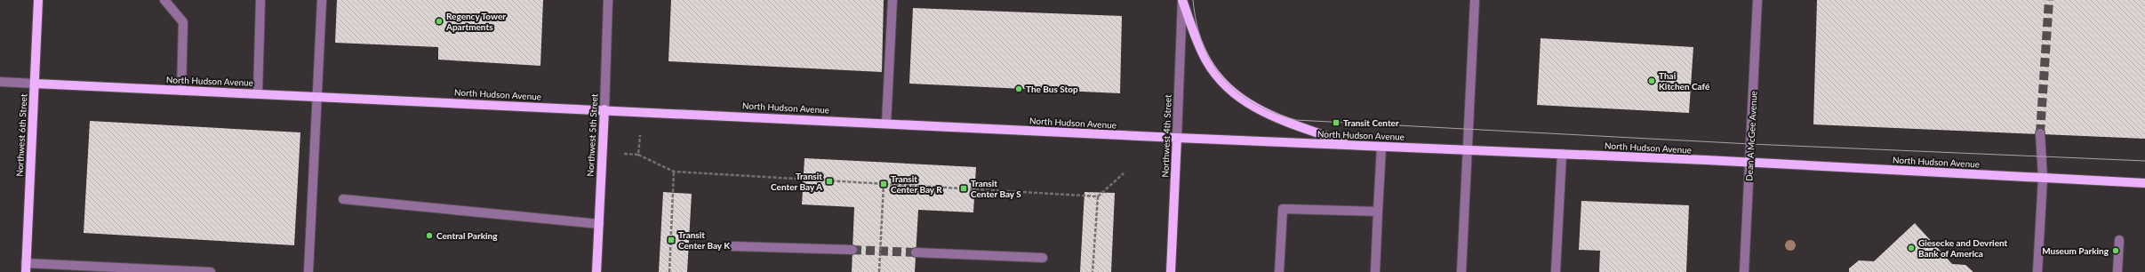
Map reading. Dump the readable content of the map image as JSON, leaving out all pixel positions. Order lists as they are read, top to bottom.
{
  "streets": {
    "main road": [
      "North Hudson Avenue",
      "Northwest 6th Street",
      "Northwest 5th Street",
      "Northwest 4th Street"
    ],
    "street": ["Dean A McGee Avenue"]
  },
  "crossings": [
    ["North Hudson Avenue", "Northwest 6th Street"],
    ["North Hudson Avenue", "Northwest 5th Street"],
    ["North Hudson Avenue", "Northwest 4th Street"],
    ["North Hudson Avenue", "Dean A McGee Avenue"]
  ],
  "places": {
    "other": [
      "Regency Tower Apartments",
      "Thai Kitchen Café",
      "The Bus Stop",
      "Central Parking",
      "Giesecke and Devrient Bank of America",
      "Museum Parking"
    ],
    "transit": [
      "Transit Center",
      "Transit Center Bay A",
      "Transit Center Bay R",
      "Transit Center Bay S",
      "Transit Center Bay K"
    ]
  }
}
